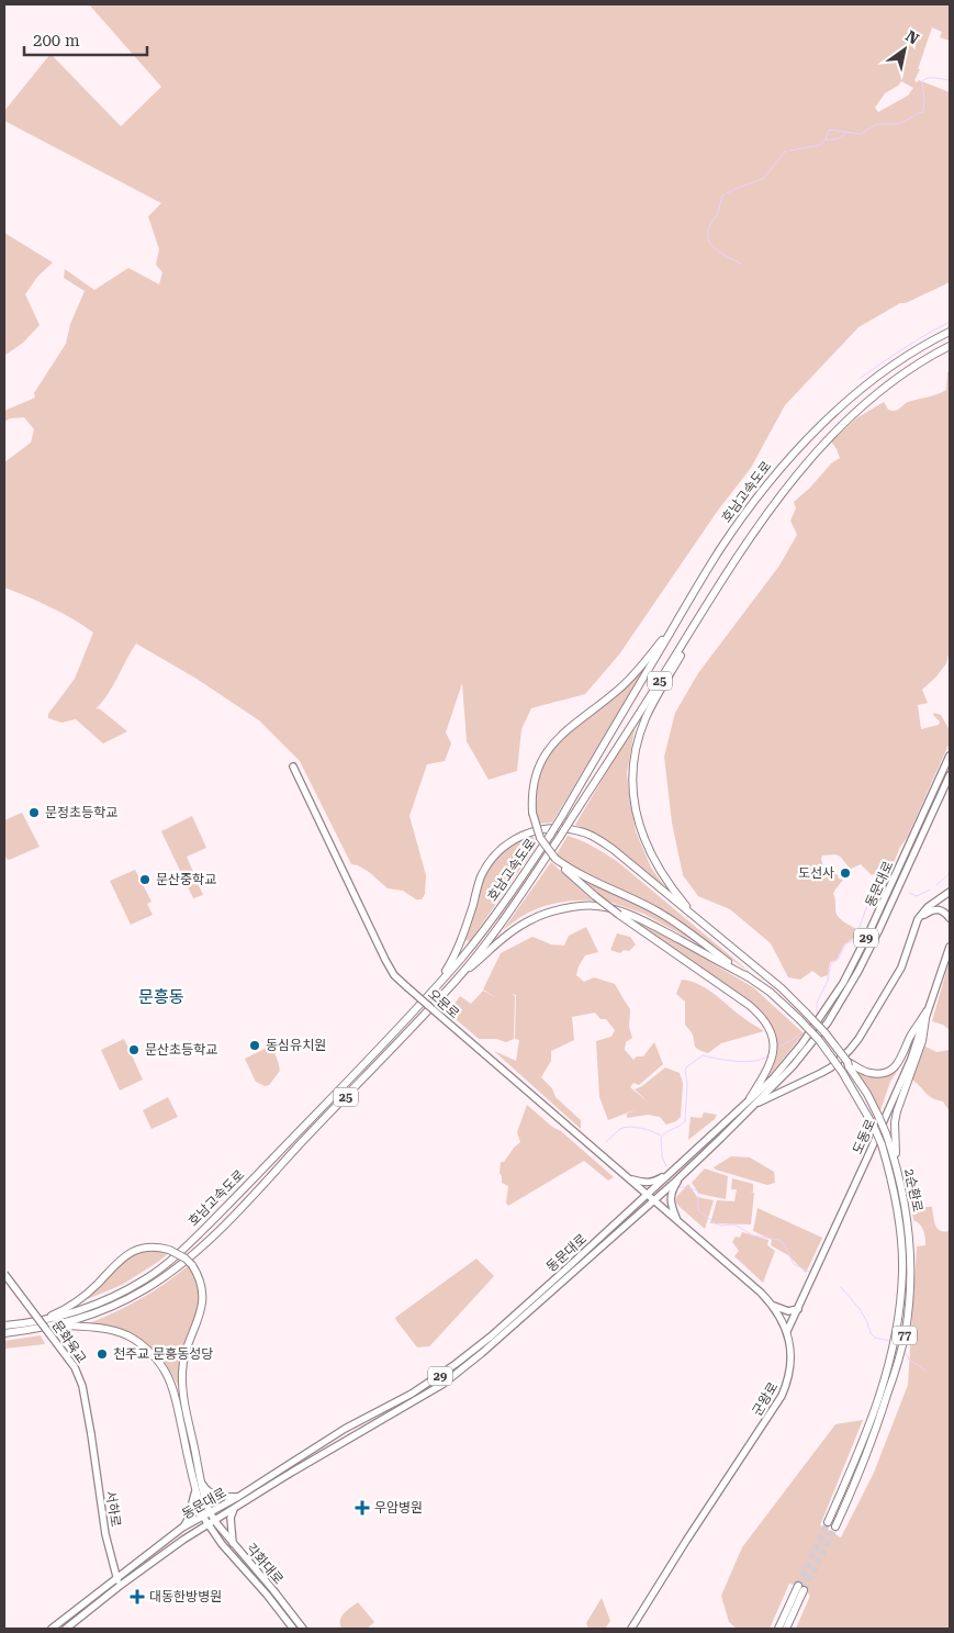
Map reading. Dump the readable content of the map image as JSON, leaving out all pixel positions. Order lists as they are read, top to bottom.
{
  "streets": {
    "highway": [
      "호남고속도로",
      "25",
      "2순환로",
      "77"
    ],
    "main road": [
      "동문대로",
      "29",
      "오문로",
      "도동로",
      "문화육교",
      "군왕로",
      "서하로",
      "각화대로"
    ]
  },
  "crossings": [
    ["동문대로", "오문로"],
    ["동문대로", "군왕로"],
    ["동문대로", "서하로"],
    ["동문대로", "각화대로"],
    ["오문로", "군왕로"],
    ["도동로", "군왕로"],
    ["문화육교", "서하로"]
  ],
  "districts": ["문흥동"],
  "places": {
    "other": [
      "문정초등학교",
      "도선사",
      "문산중학교",
      "동심유치원",
      "문산초등학교",
      "천주교 문흥동성당"
    ],
    "health": ["우암병원", "대동한방병원"]
  },
  "scale_bar": "200 m",
  "north": "top right"
}
